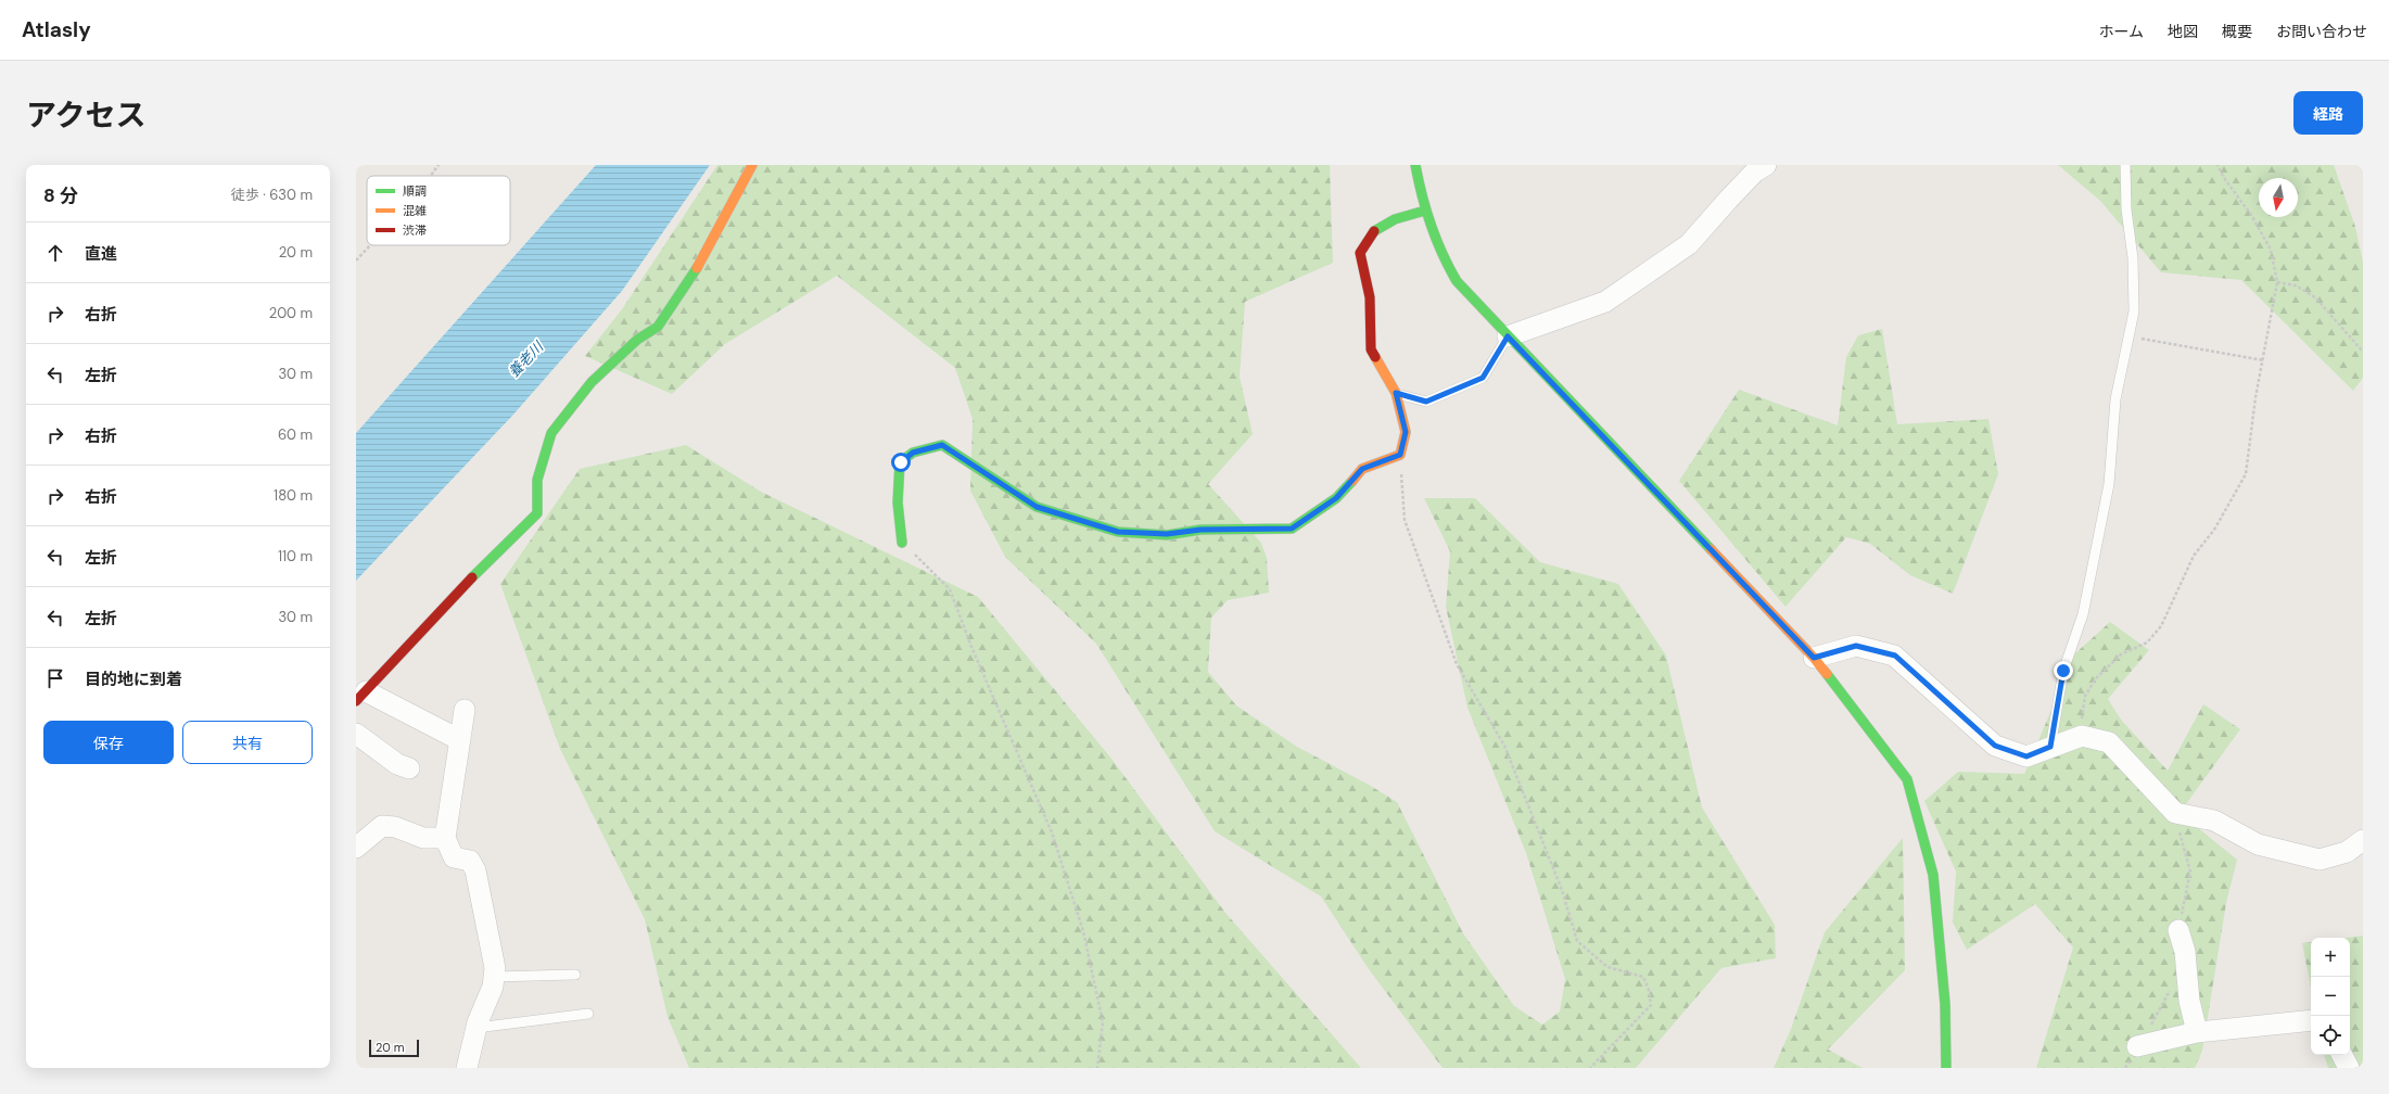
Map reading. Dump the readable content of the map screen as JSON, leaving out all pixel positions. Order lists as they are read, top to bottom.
{
  "water": ["養老川"],
  "legend": ["順調", "混雑", "渋滞"],
  "scale_bar": "20 m",
  "north": "bottom",
  "page": {
    "header": "Atlasly",
    "nav": [
      "ホーム",
      "地図",
      "概要",
      "お問い合わせ"
    ],
    "title": "アクセス",
    "buttons": [
      "経路",
      ["保存", "共有"]
    ],
    "heading": ["8 分", "徒歩 · 630 m"],
    "list": [
      ["直進", "20 m"],
      ["右折", "200 m"],
      ["左折", "30 m"],
      ["右折", "60 m"],
      ["右折", "180 m"],
      ["左折", "110 m"],
      ["左折", "30 m"],
      "目的地に到着"
    ],
    "map_buttons": ["+", "−"],
    "scale": "20 m"
  }
}
